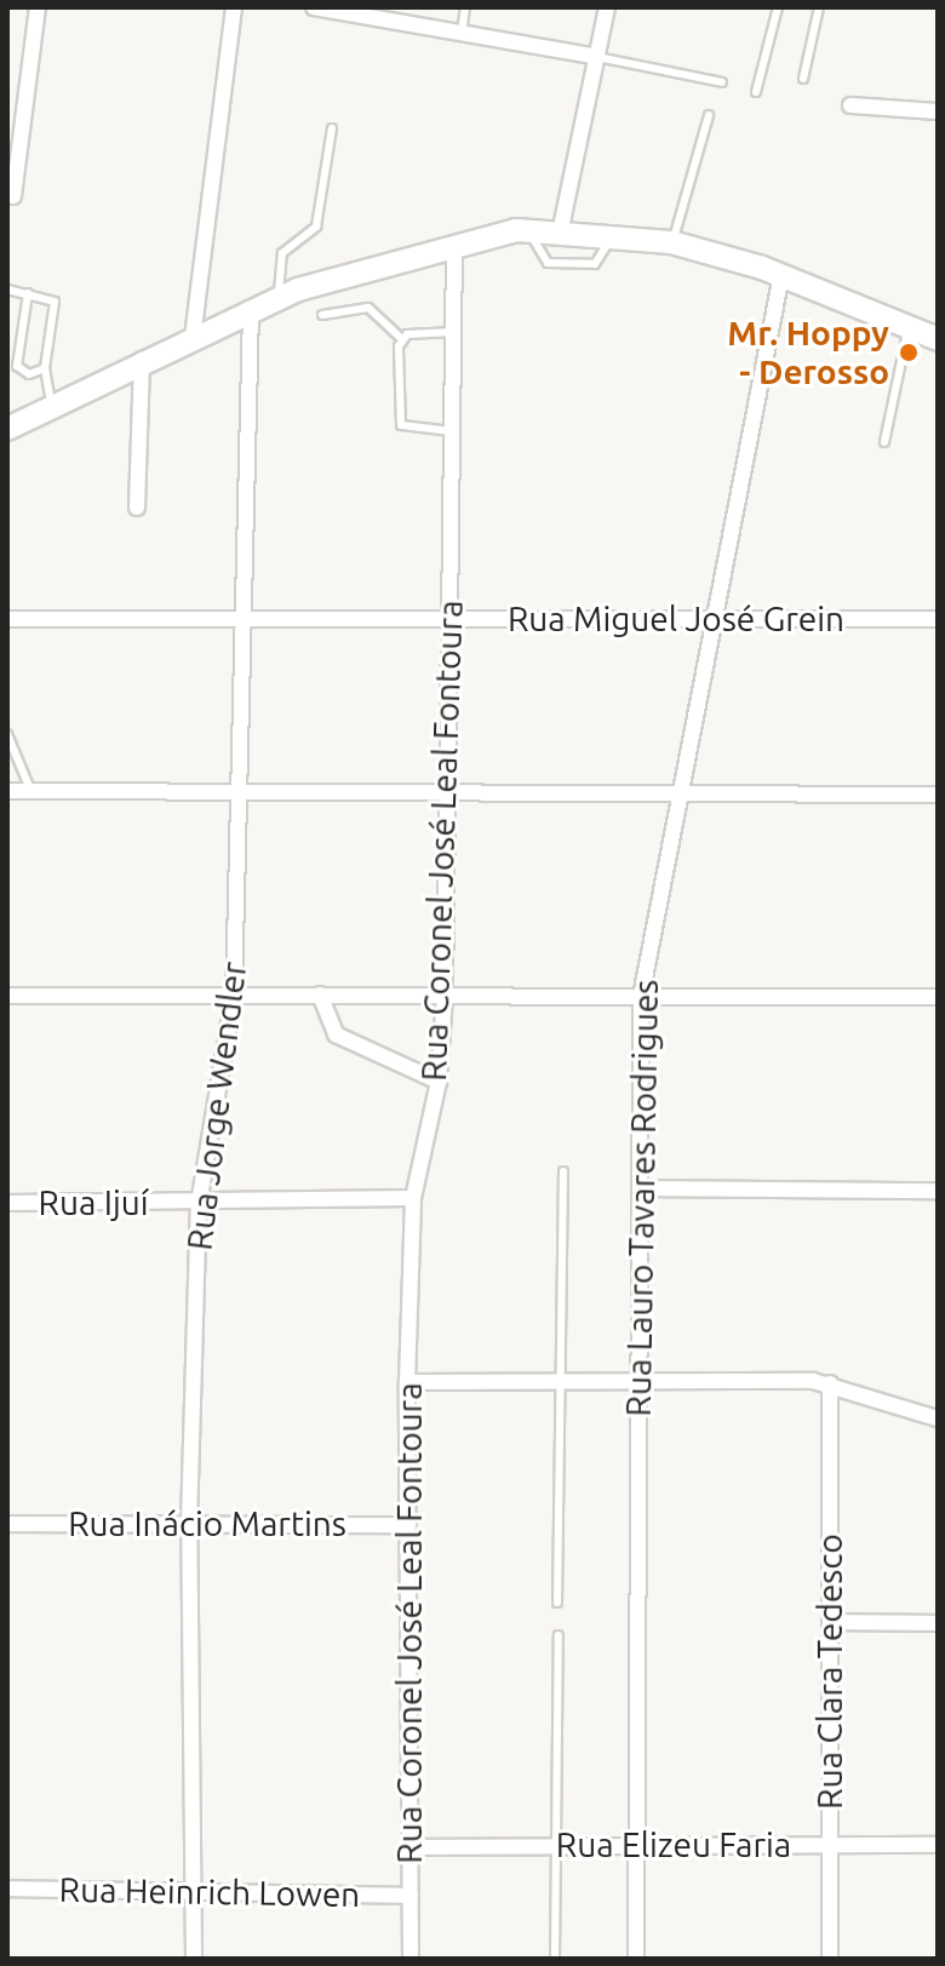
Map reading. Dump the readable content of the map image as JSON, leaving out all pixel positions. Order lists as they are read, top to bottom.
{
  "streets": {
    "street": [
      "Rua Miguel José Grein",
      "Rua Coronel José Leal Fontoura",
      "Rua Jorge Wendler",
      "Rua Lauro Tavares Rodrigues",
      "Rua Ijuí",
      "Rua Inácio Martins",
      "Rua Clara Tedesco",
      "Rua Elizeu Faria",
      "Rua Heinrich Lowen"
    ]
  },
  "crossings": [
    ["Rua Miguel José Grein", "Rua Coronel José Leal Fontoura"],
    ["Rua Miguel José Grein", "Rua Jorge Wendler"],
    ["Rua Miguel José Grein", "Rua Lauro Tavares Rodrigues"],
    ["Rua Coronel José Leal Fontoura", "Rua Ijuí"],
    ["Rua Coronel José Leal Fontoura", "Rua Inácio Martins"],
    ["Rua Coronel José Leal Fontoura", "Rua Elizeu Faria"],
    ["Rua Coronel José Leal Fontoura", "Rua Heinrich Lowen"],
    ["Rua Jorge Wendler", "Rua Ijuí"],
    ["Rua Jorge Wendler", "Rua Inácio Martins"],
    ["Rua Jorge Wendler", "Rua Heinrich Lowen"],
    ["Rua Lauro Tavares Rodrigues", "Rua Elizeu Faria"],
    ["Rua Clara Tedesco", "Rua Elizeu Faria"]
  ],
  "places": ["Mr. Hoppy - Derosso"]
}
